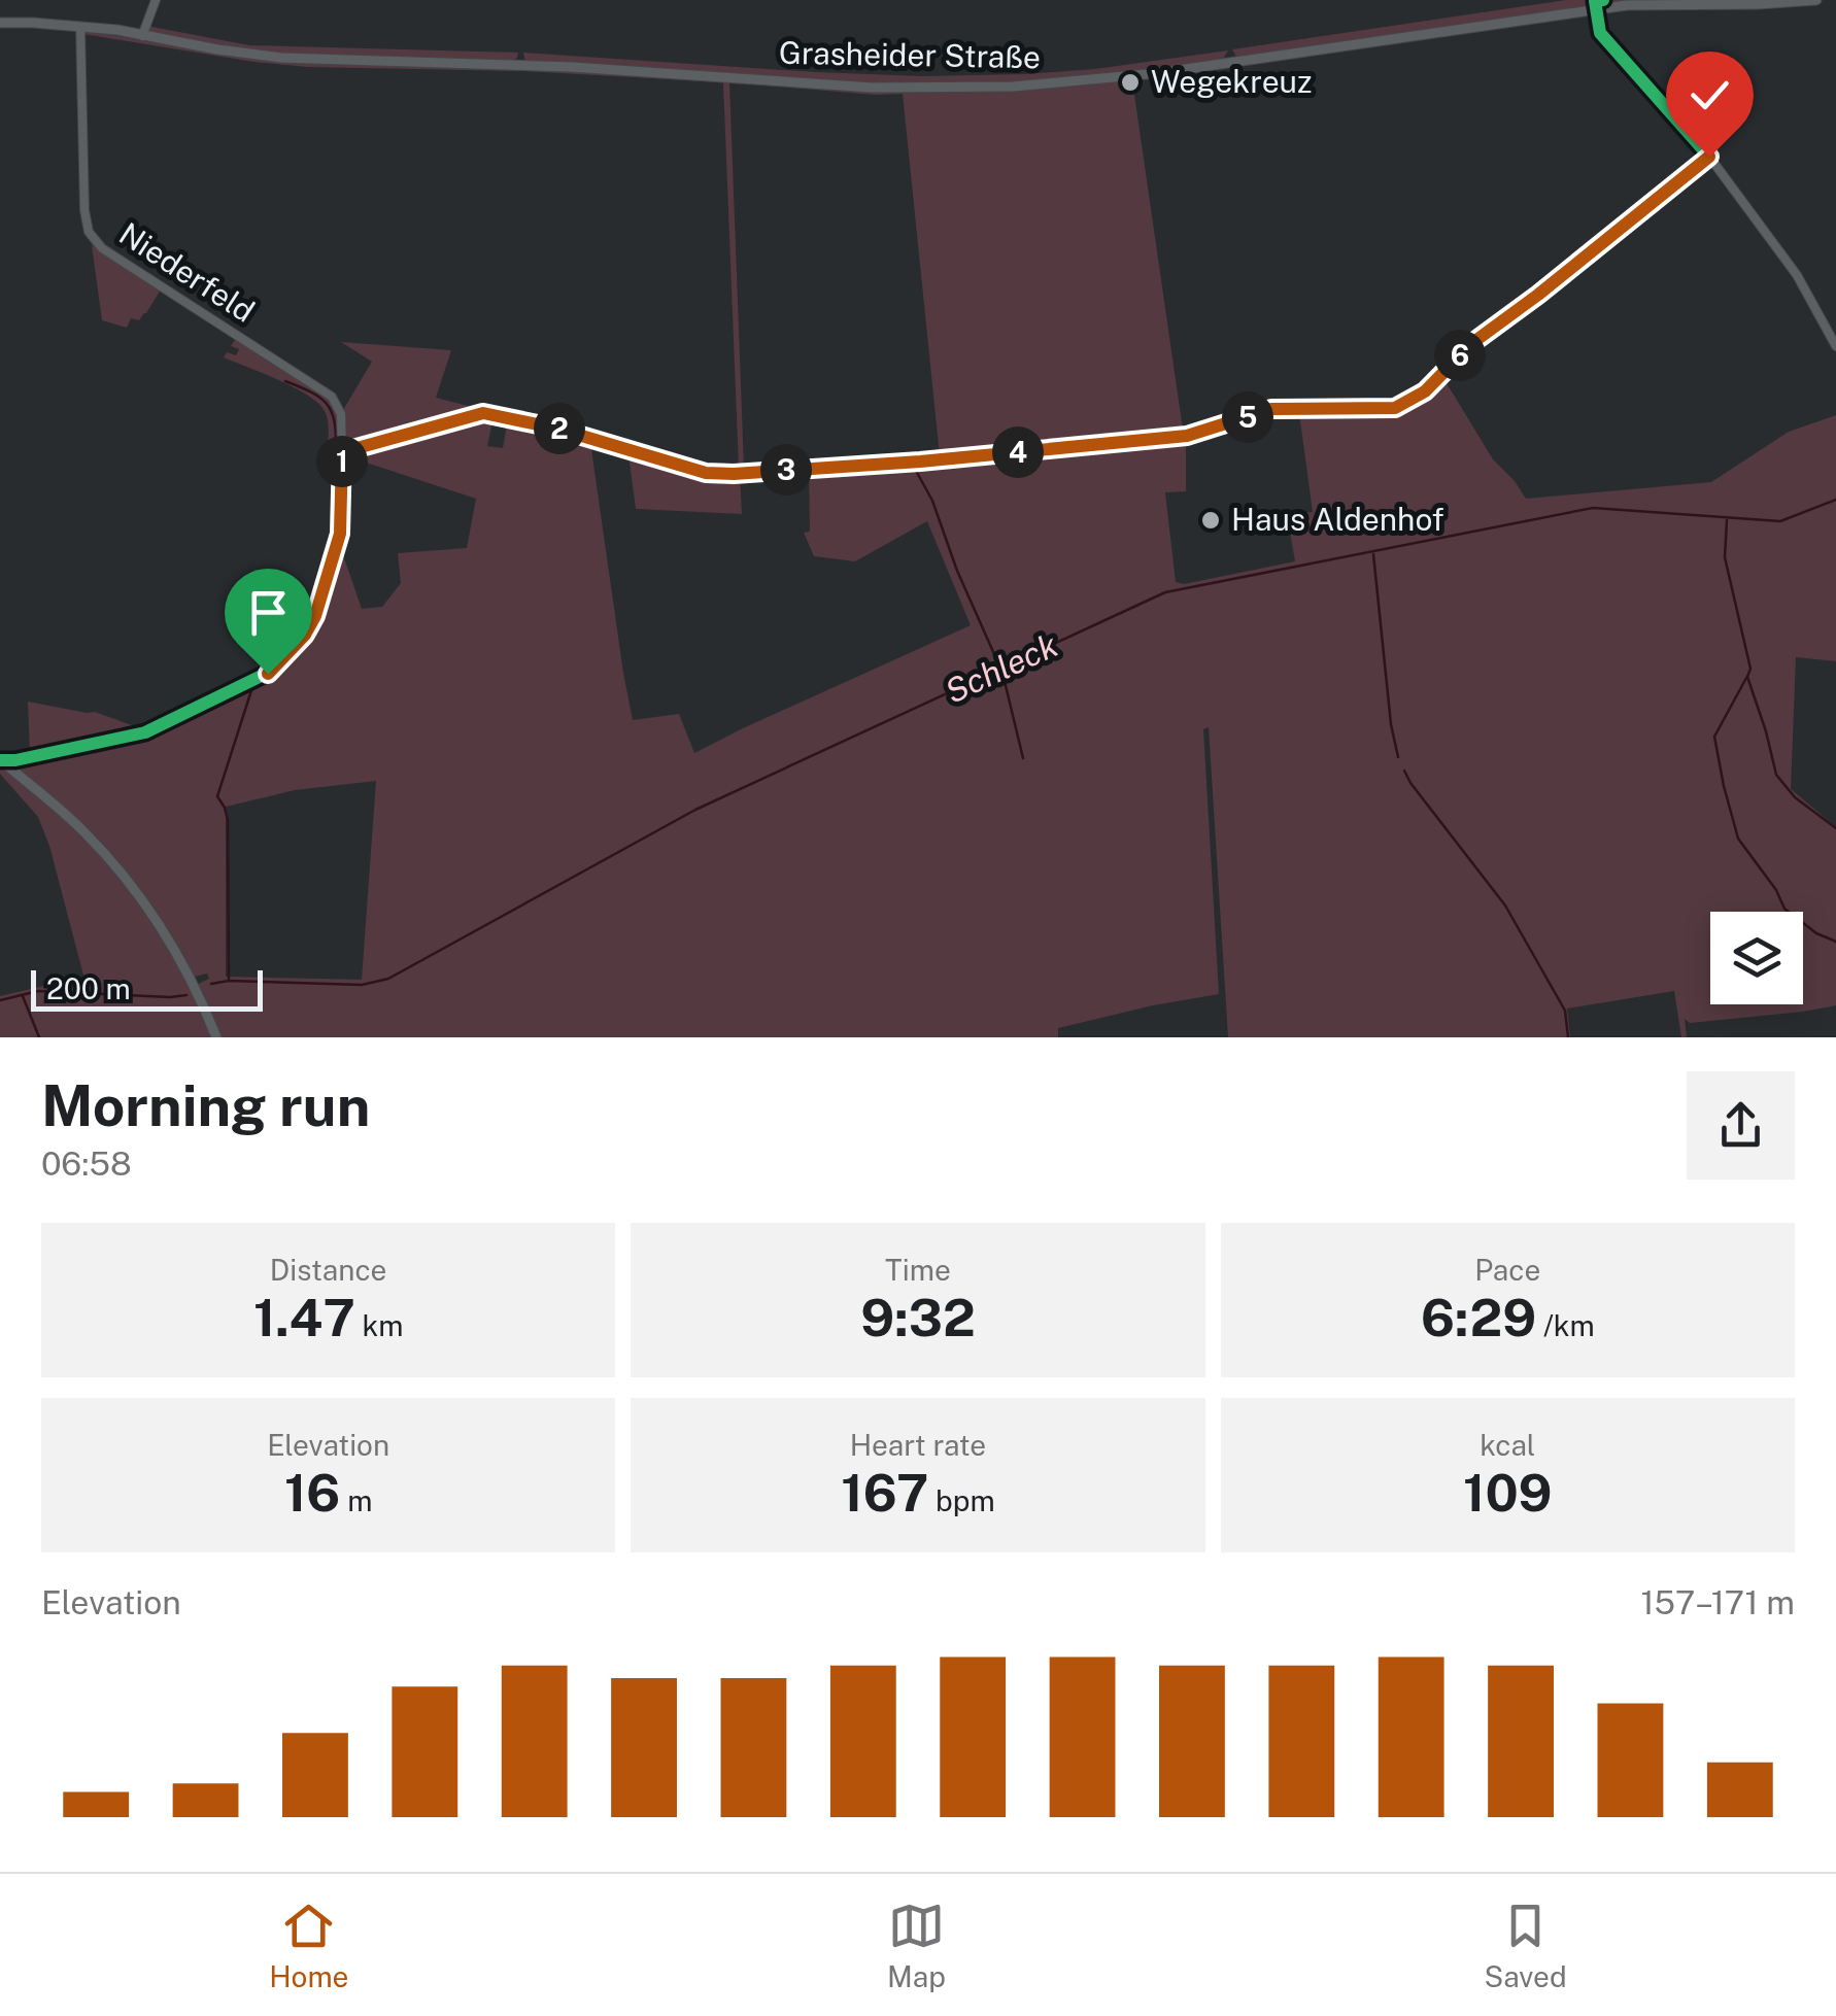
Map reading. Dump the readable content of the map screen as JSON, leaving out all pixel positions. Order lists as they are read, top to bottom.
{
  "streets": {
    "street": ["Grasheider Straße", "Niederfeld"]
  },
  "crossings": [
    ["Grasheider Straße", "Niederfeld"]
  ],
  "water": ["Schleck"],
  "places": ["Wegekreuz", "Haus Aldenhof"],
  "scale_bar": "200 m",
  "page": {
    "pins": [
      "6",
      "5",
      "2",
      "4",
      "1",
      "3"
    ],
    "scale": "200 m",
    "heading": ["Morning run", "06:58"],
    "stats": [
      ["Distance", "1.47 km"],
      ["Time", "9:32"],
      ["Pace", "6:29 /km"],
      ["Elevation", "16 m"],
      ["Heart rate", "167 bpm"],
      ["kcal", "109"]
    ],
    "chart": ["Elevation", "157–171 m"],
    "tabs": ["Home", "Map", "Saved"]
  }
}
